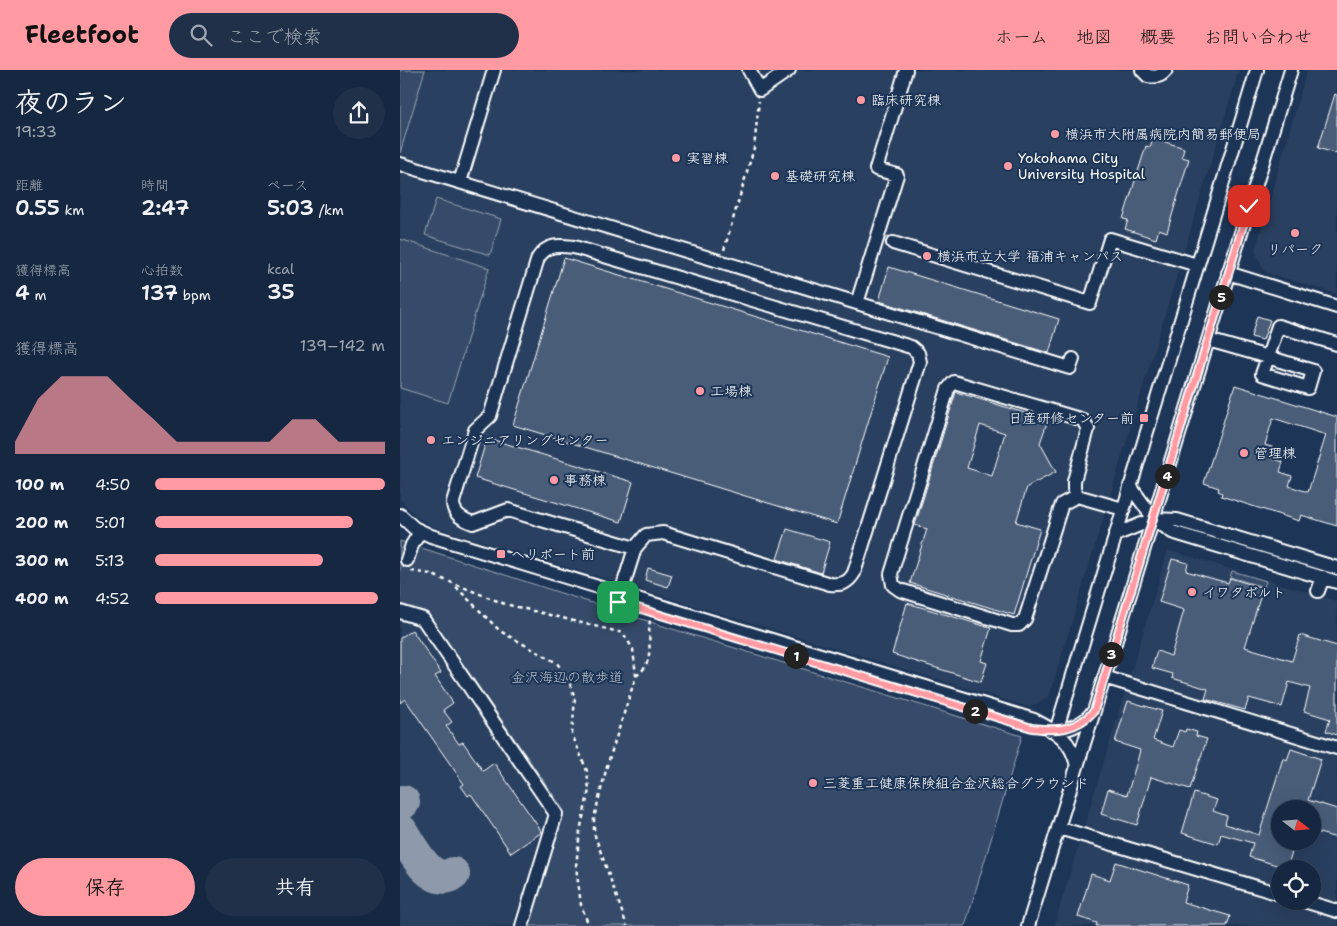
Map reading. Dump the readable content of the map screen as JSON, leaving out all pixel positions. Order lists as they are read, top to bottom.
{
  "parks": ["金沢海辺の散歩道"],
  "places": {
    "other": [
      "臨床研究棟",
      "横浜市大附属病院内簡易郵便局",
      "実習棟",
      "Yokohama City University Hospital",
      "基礎研究棟",
      "リパーク",
      "横浜市立大学 福浦キャンパス",
      "工場棟",
      "エンジニアリングセンター",
      "管理棟",
      "事務棟",
      "イワタボルト",
      "三菱重工健康保険組合金沢総合グラウンド"
    ],
    "transit": ["日産研修センター前", "ヘリポート前"]
  },
  "north": "right",
  "page": {
    "header": "Fleetfoot",
    "search": "ここで検索",
    "nav": [
      "ホーム",
      "地図",
      "概要",
      "お問い合わせ"
    ],
    "heading": ["夜のラン", "19:33"],
    "stats": [
      ["距離", "0.55 km"],
      ["時間", "2:47"],
      ["ペース", "5:03 /km"],
      ["獲得標高", "4 m"],
      ["心拍数", "137 bpm"],
      ["kcal", "35"]
    ],
    "pins": [
      "5",
      "4",
      "3",
      "1",
      "2"
    ],
    "chart": ["獲得標高", "139–142 m"],
    "list": [
      {
        "name": "100 m",
        "note": "4:50"
      },
      {
        "name": "200 m",
        "note": "5:01"
      },
      {
        "name": "300 m",
        "note": "5:13"
      },
      {
        "name": "400 m",
        "note": "4:52"
      }
    ],
    "buttons": ["保存", "共有"]
  }
}
